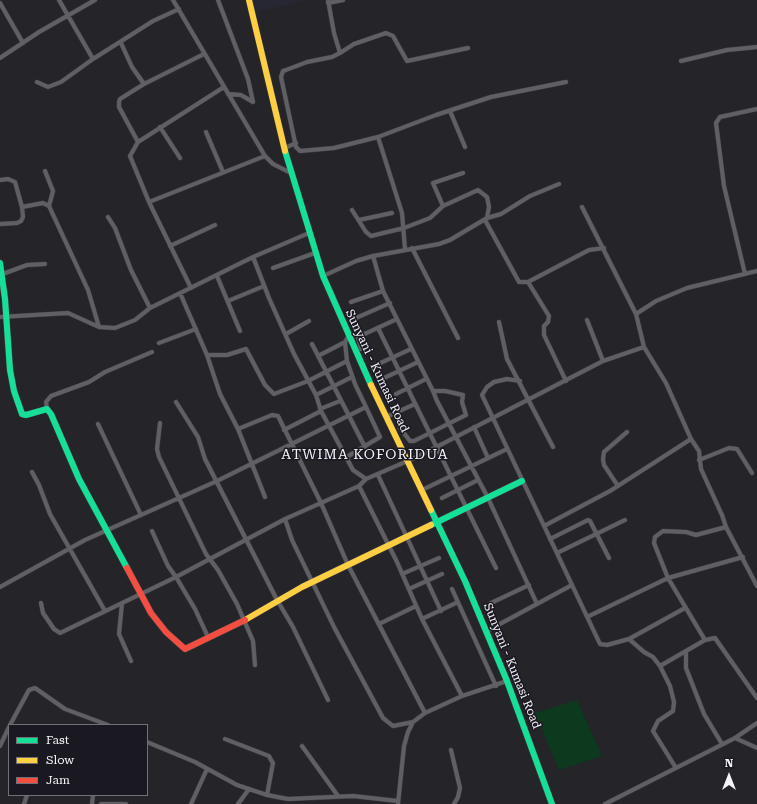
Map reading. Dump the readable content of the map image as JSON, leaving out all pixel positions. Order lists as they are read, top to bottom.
{
  "streets": {
    "main road": ["Sunyani - Kumasi Road"]
  },
  "districts": ["ATWIMA KOFORIDUA"],
  "legend": ["Fast", "Slow", "Jam"],
  "north": "top"
}
